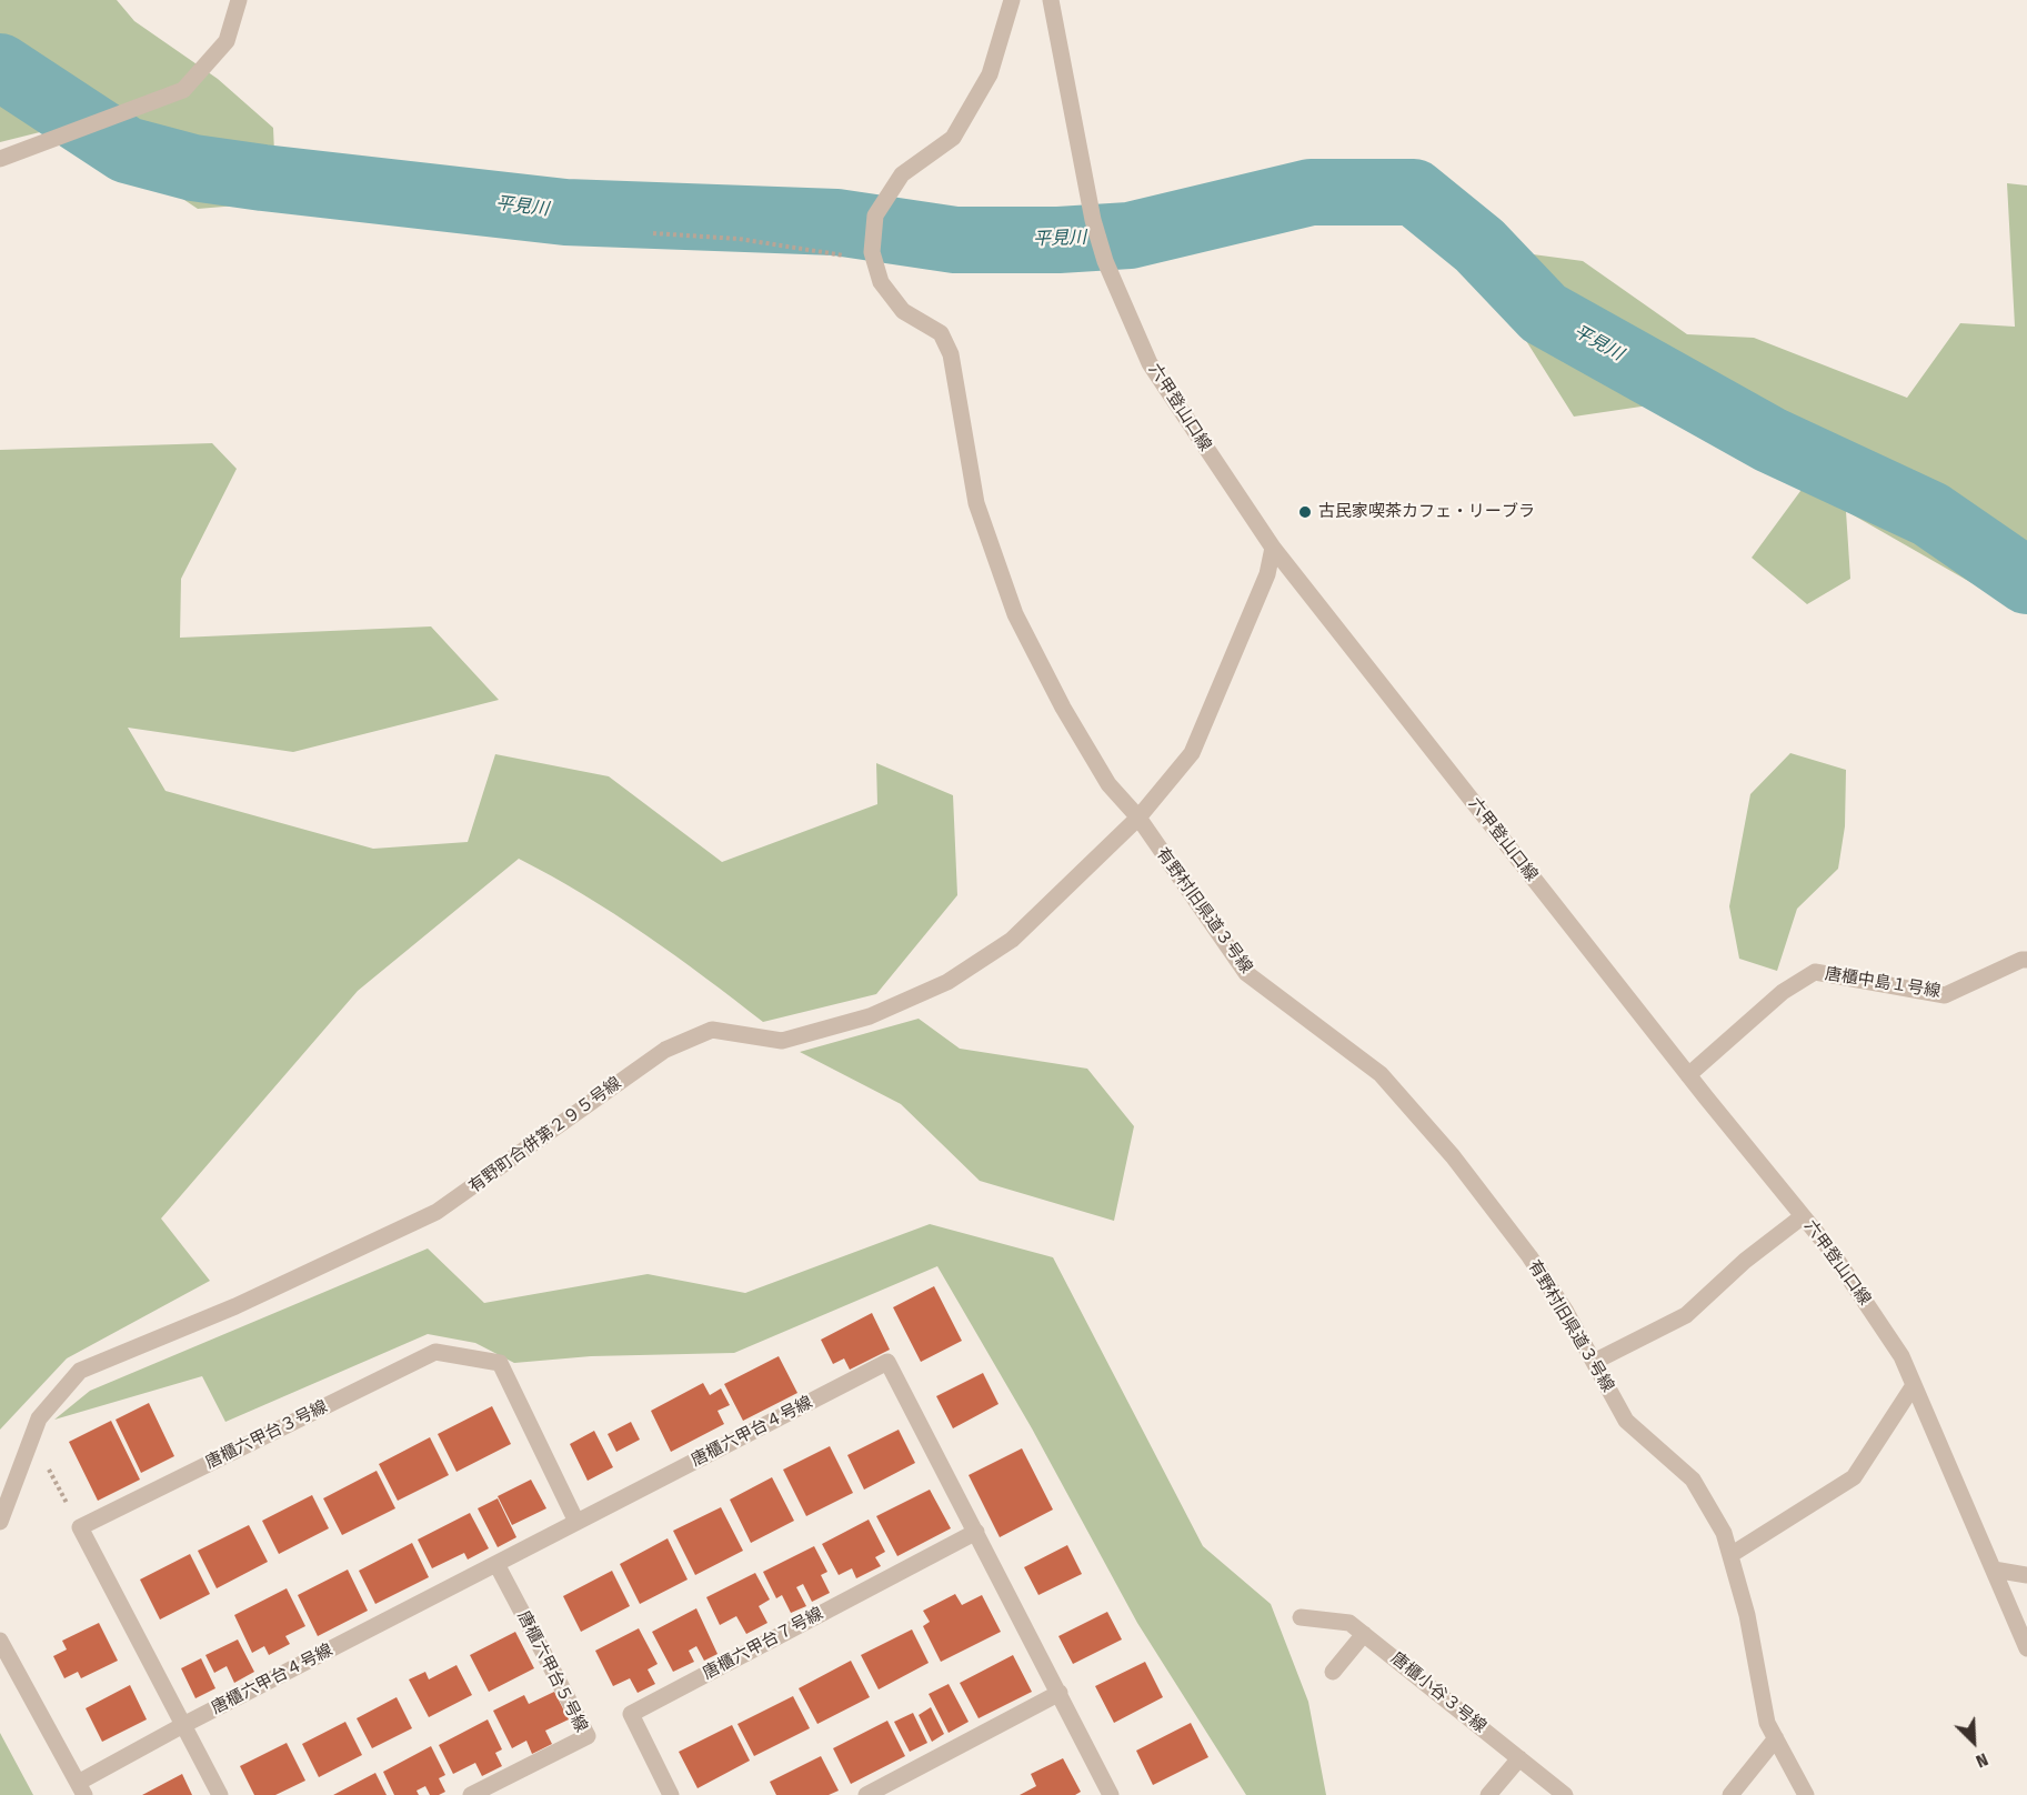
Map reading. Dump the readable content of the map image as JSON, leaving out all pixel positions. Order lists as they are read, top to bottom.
{
  "streets": {
    "street": [
      "六甲登山口線",
      "有野村旧県道３号線",
      "唐櫃中島１号線",
      "有野町合併第２９５号線",
      "唐櫃六甲台４号線",
      "唐櫃六甲台３号線",
      "唐櫃六甲台７号線",
      "唐櫃六甲台５号線",
      "唐櫃小谷３号線"
    ]
  },
  "crossings": [
    ["六甲登山口線", "唐櫃中島１号線"],
    ["六甲登山口線", "有野町合併第２９５号線"],
    ["有野村旧県道３号線", "有野町合併第２９５号線"],
    ["唐櫃六甲台４号線", "唐櫃六甲台３号線"],
    ["唐櫃六甲台４号線", "唐櫃六甲台７号線"],
    ["唐櫃六甲台４号線", "唐櫃六甲台５号線"]
  ],
  "water": ["平見川"],
  "places": ["古民家喫茶カフェ・リーブラ"],
  "north": "bottom right"
}
